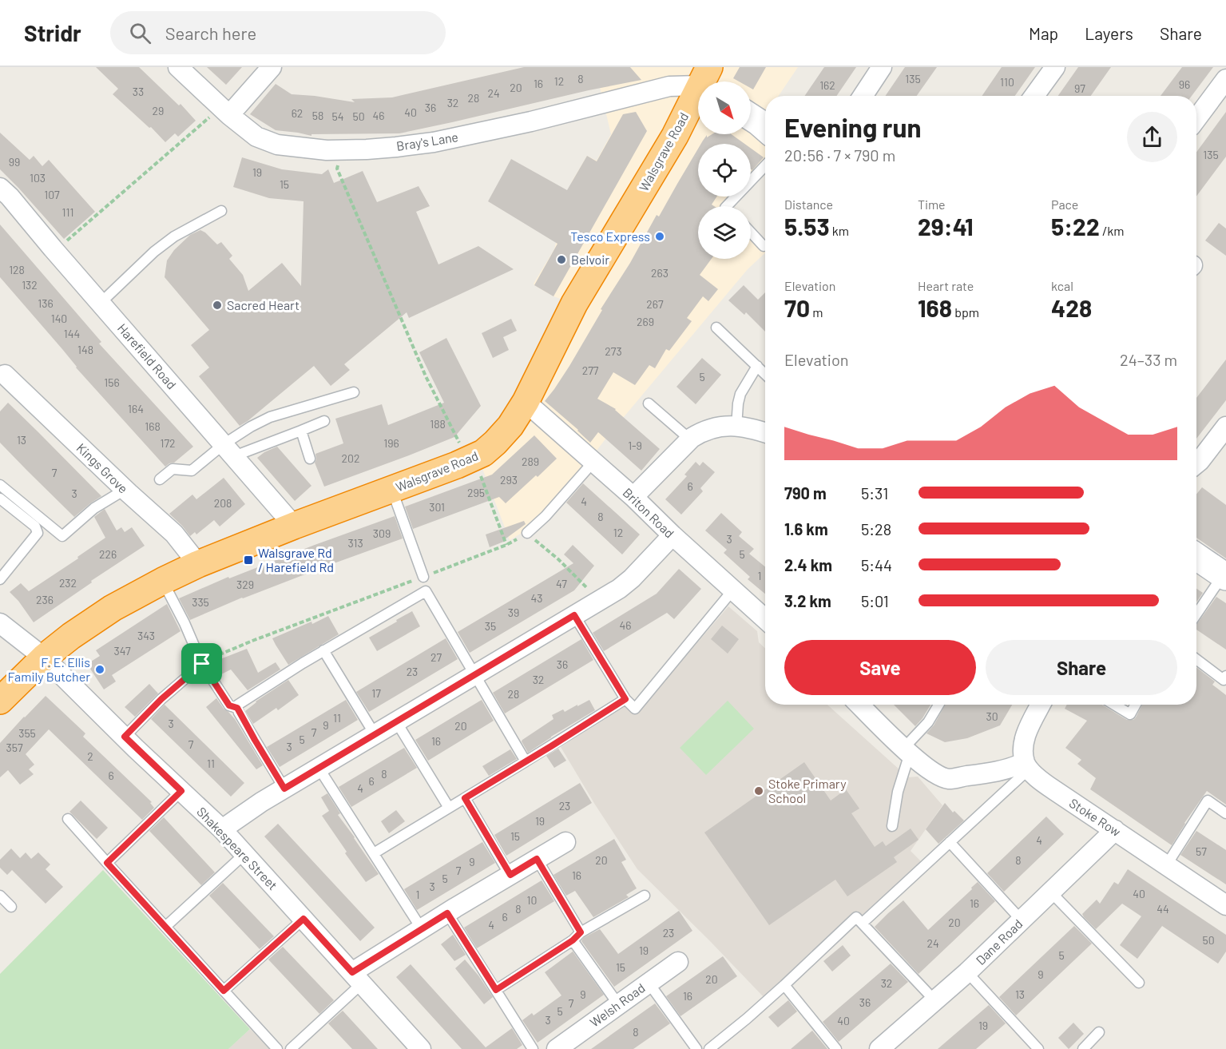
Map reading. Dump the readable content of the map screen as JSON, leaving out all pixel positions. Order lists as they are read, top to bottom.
{
  "streets": {
    "highway": ["Walsgrave Road"],
    "street": [
      "Bray's Lane",
      "Harefield Road",
      "Kings Grove",
      "Briton Road",
      "Stoke Row",
      "Shakespeare Street",
      "Dane Road",
      "Welsh Road"
    ]
  },
  "crossings": [
    ["Bray's Lane", "Walsgrave Road"],
    ["Walsgrave Road", "Harefield Road"],
    ["Walsgrave Road", "Kings Grove"],
    ["Walsgrave Road", "Briton Road"],
    ["Walsgrave Road", "Shakespeare Street"],
    ["Stoke Row", "Dane Road"]
  ],
  "places": {
    "other": [
      "Tesco Express",
      "Belvoir",
      "Sacred Heart",
      "F. E. Ellis Family Butcher",
      "Stoke Primary School"
    ],
    "transit": ["Walsgrave Rd / Harefield Rd"]
  },
  "house_numbers": [
    "8",
    "135",
    "12",
    "110",
    "16",
    "96",
    "162",
    "20",
    "97",
    "33",
    "24",
    "28",
    "32",
    "36",
    "29",
    "40",
    "62",
    "58",
    "46",
    "54",
    "50",
    "135",
    "99",
    "19",
    "103",
    "15",
    "107",
    "111",
    "128",
    "263",
    "132",
    "136",
    "267",
    "140",
    "269",
    "144",
    "148",
    "273",
    "277",
    "5",
    "156",
    "164",
    "188",
    "168",
    "13",
    "172",
    "196",
    "1-9",
    "202",
    "289",
    "7",
    "293",
    "6",
    "295",
    "3",
    "4",
    "208",
    "301",
    "8",
    "12",
    "309",
    "3",
    "313",
    "226",
    "5",
    "1",
    "232",
    "47",
    "329",
    "43",
    "236",
    "335",
    "39",
    "46",
    "35",
    "343",
    "347",
    "27",
    "36",
    "23",
    "32",
    "17",
    "28",
    "30",
    "11",
    "3",
    "9",
    "20",
    "7",
    "355",
    "5",
    "16",
    "7",
    "3",
    "357",
    "2",
    "11",
    "8",
    "6",
    "6",
    "4",
    "23",
    "19",
    "15",
    "4",
    "57",
    "20",
    "8",
    "9",
    "7",
    "16",
    "5",
    "3",
    "40",
    "1",
    "10",
    "16",
    "8",
    "44",
    "6",
    "20",
    "4",
    "23",
    "50",
    "24",
    "19",
    "5",
    "15",
    "9",
    "20",
    "32",
    "9",
    "13",
    "16",
    "36",
    "7",
    "5",
    "3",
    "40",
    "19",
    "8"
  ],
  "north": "bottom right",
  "page": {
    "header": "Stridr",
    "search": "Search here",
    "nav": ["Map", "Layers", "Share"],
    "heading": ["Evening run", "20:56 · 7 × 790 m"],
    "stats": [
      ["Distance", "5.53 km"],
      ["Time", "29:41"],
      ["Pace", "5:22 /km"],
      ["Elevation", "70 m"],
      ["Heart rate", "168 bpm"],
      ["kcal", "428"]
    ],
    "chart": ["Elevation", "24–33 m"],
    "list": [
      {
        "name": "790 m",
        "note": "5:31"
      },
      {
        "name": "1.6 km",
        "note": "5:28"
      },
      {
        "name": "2.4 km",
        "note": "5:44"
      },
      {
        "name": "3.2 km",
        "note": "5:01"
      }
    ],
    "buttons": ["Save", "Share"]
  }
}
